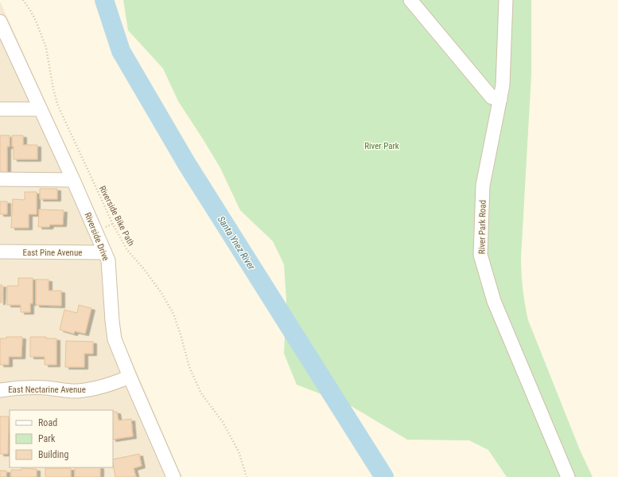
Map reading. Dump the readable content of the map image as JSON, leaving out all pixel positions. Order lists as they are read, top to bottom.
{
  "streets": {
    "street": [
      "River Park Road",
      "Riverside Drive",
      "East Pine Avenue",
      "East Nectarine Avenue"
    ],
    "path": ["Riverside Bike Path"]
  },
  "crossings": [
    ["Riverside Drive", "East Pine Avenue"],
    ["Riverside Drive", "East Nectarine Avenue"]
  ],
  "water": ["Santa Ynez River"],
  "parks": ["River Park"],
  "legend": ["Road", "Park", "Building"]
}
